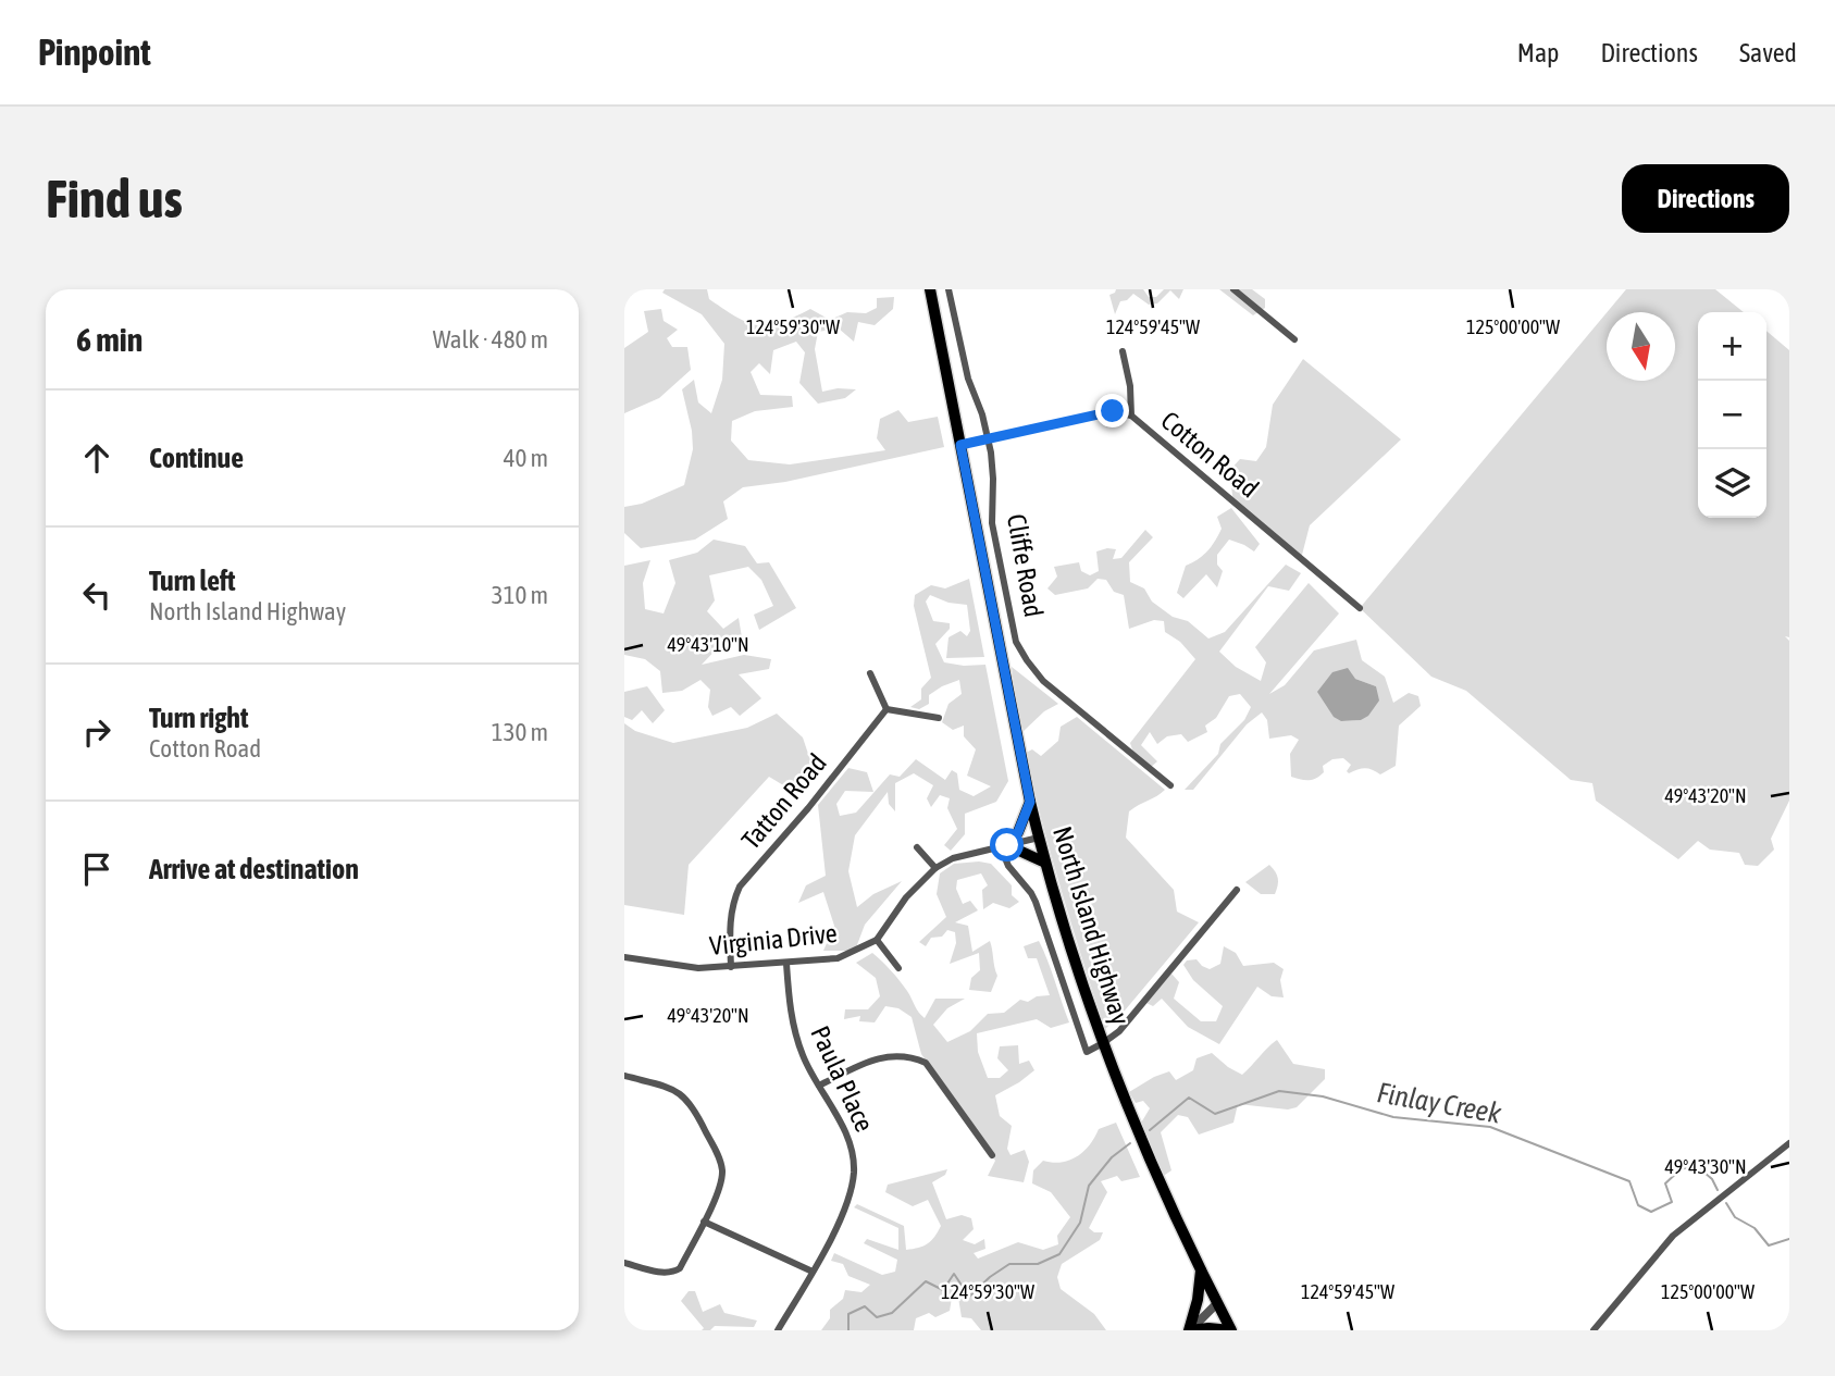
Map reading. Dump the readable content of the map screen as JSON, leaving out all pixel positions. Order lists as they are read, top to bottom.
{
  "streets": {
    "main road": ["North Island Highway"],
    "street": [
      "Cotton Road",
      "Cliffe Road",
      "Tatton Road",
      "Virginia Drive",
      "Paula Place"
    ]
  },
  "crossings": [
    ["Cotton Road", "Cliffe Road"],
    ["Cotton Road", "North Island Highway"],
    ["Tatton Road", "Virginia Drive"],
    ["North Island Highway", "Virginia Drive"],
    ["Virginia Drive", "Paula Place"]
  ],
  "water": ["Finlay Creek"],
  "north": "bottom",
  "page": {
    "header": "Pinpoint",
    "nav": ["Map", "Directions", "Saved"],
    "buttons": "Directions",
    "title": "Find us",
    "heading": ["6 min", "Walk · 480 m"],
    "map_buttons": ["+", "−"],
    "list": [
      ["Continue", "40 m"],
      ["Turn left", "North Island Highway", "310 m"],
      ["Turn right", "Cotton Road", "130 m"],
      "Arrive at destination"
    ]
  },
  "coordinates": [
    "124°59'30\"W",
    "125°00'00\"W",
    "124°59'45\"W",
    "49°43'10\"N",
    "49°43'20\"N",
    "49°43'30\"N"
  ]
}
